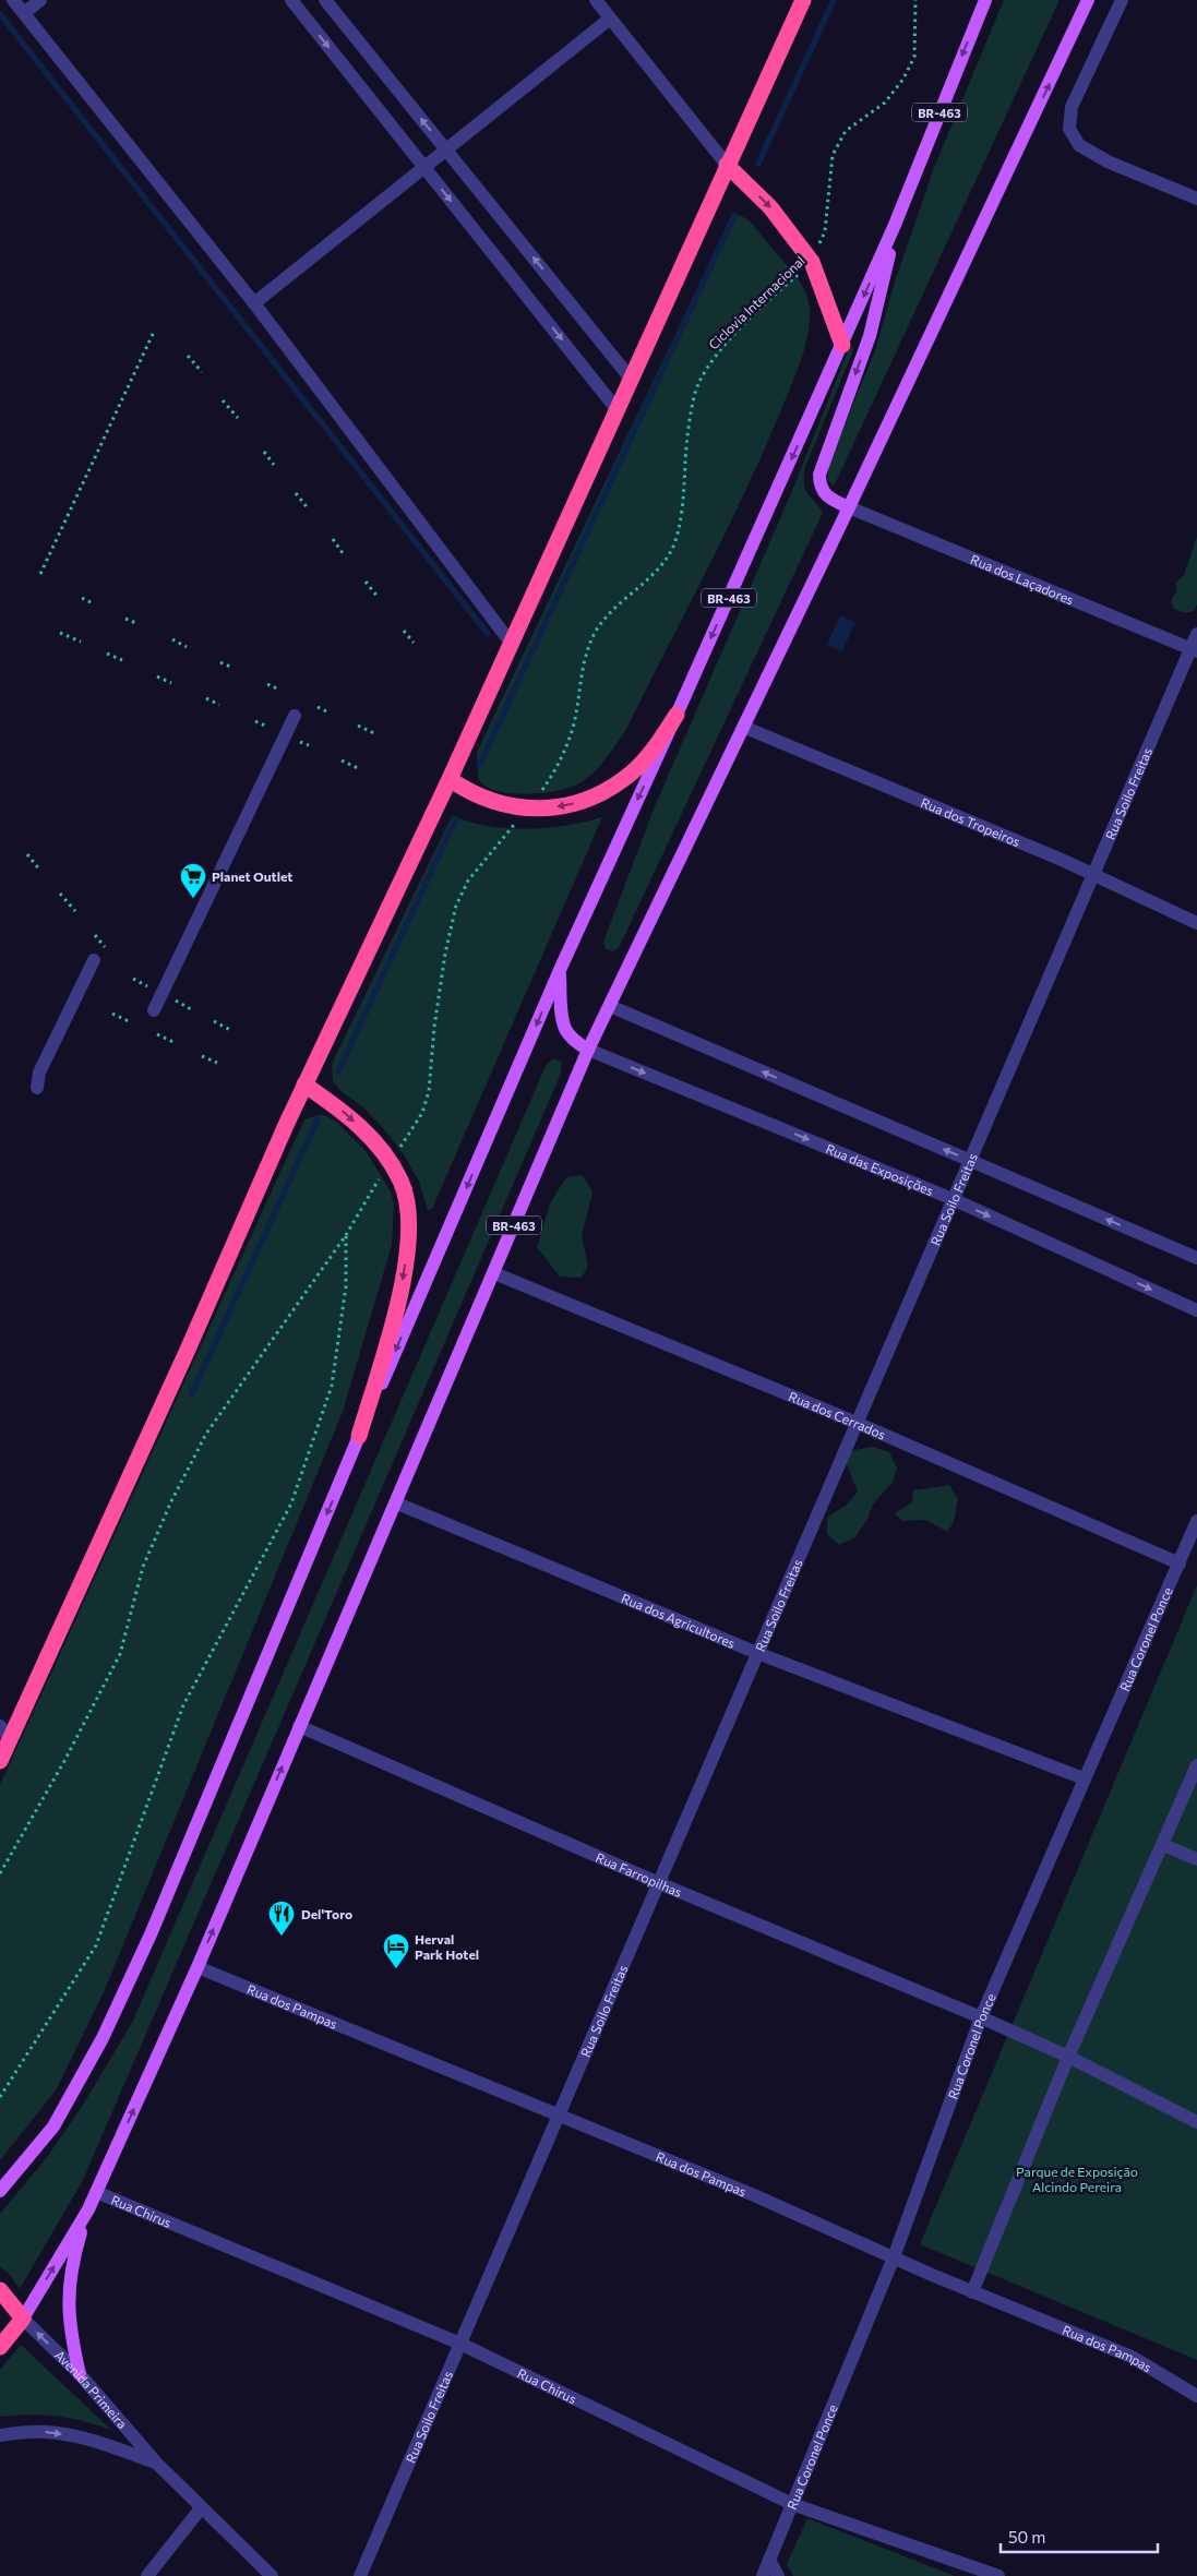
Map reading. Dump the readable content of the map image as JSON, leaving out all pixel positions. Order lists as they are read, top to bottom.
{
  "streets": {
    "highway": ["BR-463"],
    "street": [
      "Rua dos Laçadores",
      "Rua Soilo Freitas",
      "Rua dos Tropeiros",
      "Rua das Exposições",
      "Rua dos Cerrados",
      "Rua dos Agricultores",
      "Rua Coronel Ponce",
      "Rua Farropilhas",
      "Rua dos Pampas",
      "Rua Chirus",
      "Avenida Primeira"
    ],
    "path": ["Ciclovia Internacional"]
  },
  "crossings": [
    ["BR-463", "Rua dos Laçadores"],
    ["BR-463", "Rua dos Tropeiros"],
    ["BR-463", "Rua das Exposições"],
    ["BR-463", "Rua dos Cerrados"],
    ["BR-463", "Rua dos Agricultores"],
    ["BR-463", "Rua Farropilhas"],
    ["BR-463", "Rua dos Pampas"],
    ["BR-463", "Rua Chirus"],
    ["BR-463", "Avenida Primeira"],
    ["Rua dos Laçadores", "Rua Soilo Freitas"],
    ["Rua Soilo Freitas", "Rua dos Tropeiros"],
    ["Rua Soilo Freitas", "Rua das Exposições"],
    ["Rua Soilo Freitas", "Rua dos Cerrados"],
    ["Rua Soilo Freitas", "Rua dos Agricultores"],
    ["Rua Soilo Freitas", "Rua Farropilhas"],
    ["Rua Soilo Freitas", "Rua dos Pampas"],
    ["Rua Soilo Freitas", "Rua Chirus"],
    ["Rua dos Cerrados", "Rua Coronel Ponce"],
    ["Rua dos Agricultores", "Rua Coronel Ponce"],
    ["Rua Coronel Ponce", "Rua Farropilhas"],
    ["Rua Coronel Ponce", "Rua dos Pampas"],
    ["Rua Coronel Ponce", "Rua Chirus"]
  ],
  "parks": ["Parque de Exposição Alcindo Pereira"],
  "places": {
    "supermarket": ["Planet Outlet"],
    "restaurant": ["Del'Toro"],
    "hotel": ["Herval Park Hotel"]
  },
  "scale_bar": "50 m"
}
